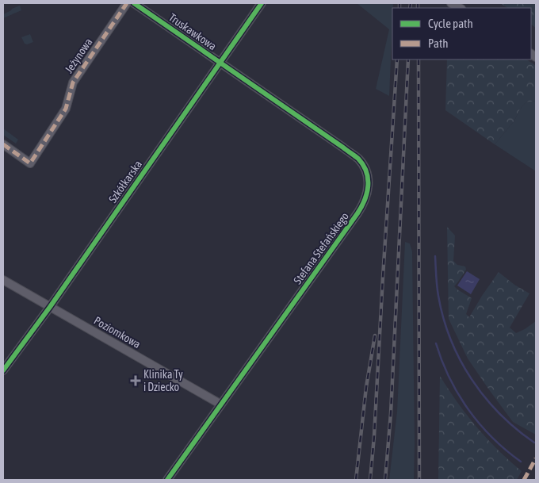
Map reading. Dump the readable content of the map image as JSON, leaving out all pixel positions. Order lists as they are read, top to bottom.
{
  "streets": {
    "street": [
      "Truskawkowa",
      "Jeżynowa",
      "Szkółkarska",
      "Stefana Stefańskiego",
      "Poziomkowa"
    ]
  },
  "crossings": [
    ["Truskawkowa", "Szkółkarska"],
    ["Truskawkowa", "Stefana Stefańskiego"],
    ["Szkółkarska", "Stefana Stefańskiego"],
    ["Szkółkarska", "Poziomkowa"],
    ["Stefana Stefańskiego", "Poziomkowa"]
  ],
  "places": {
    "health": ["Klinika Ty i Dziecko"]
  },
  "legend": ["Cycle path", "Path"]
}
